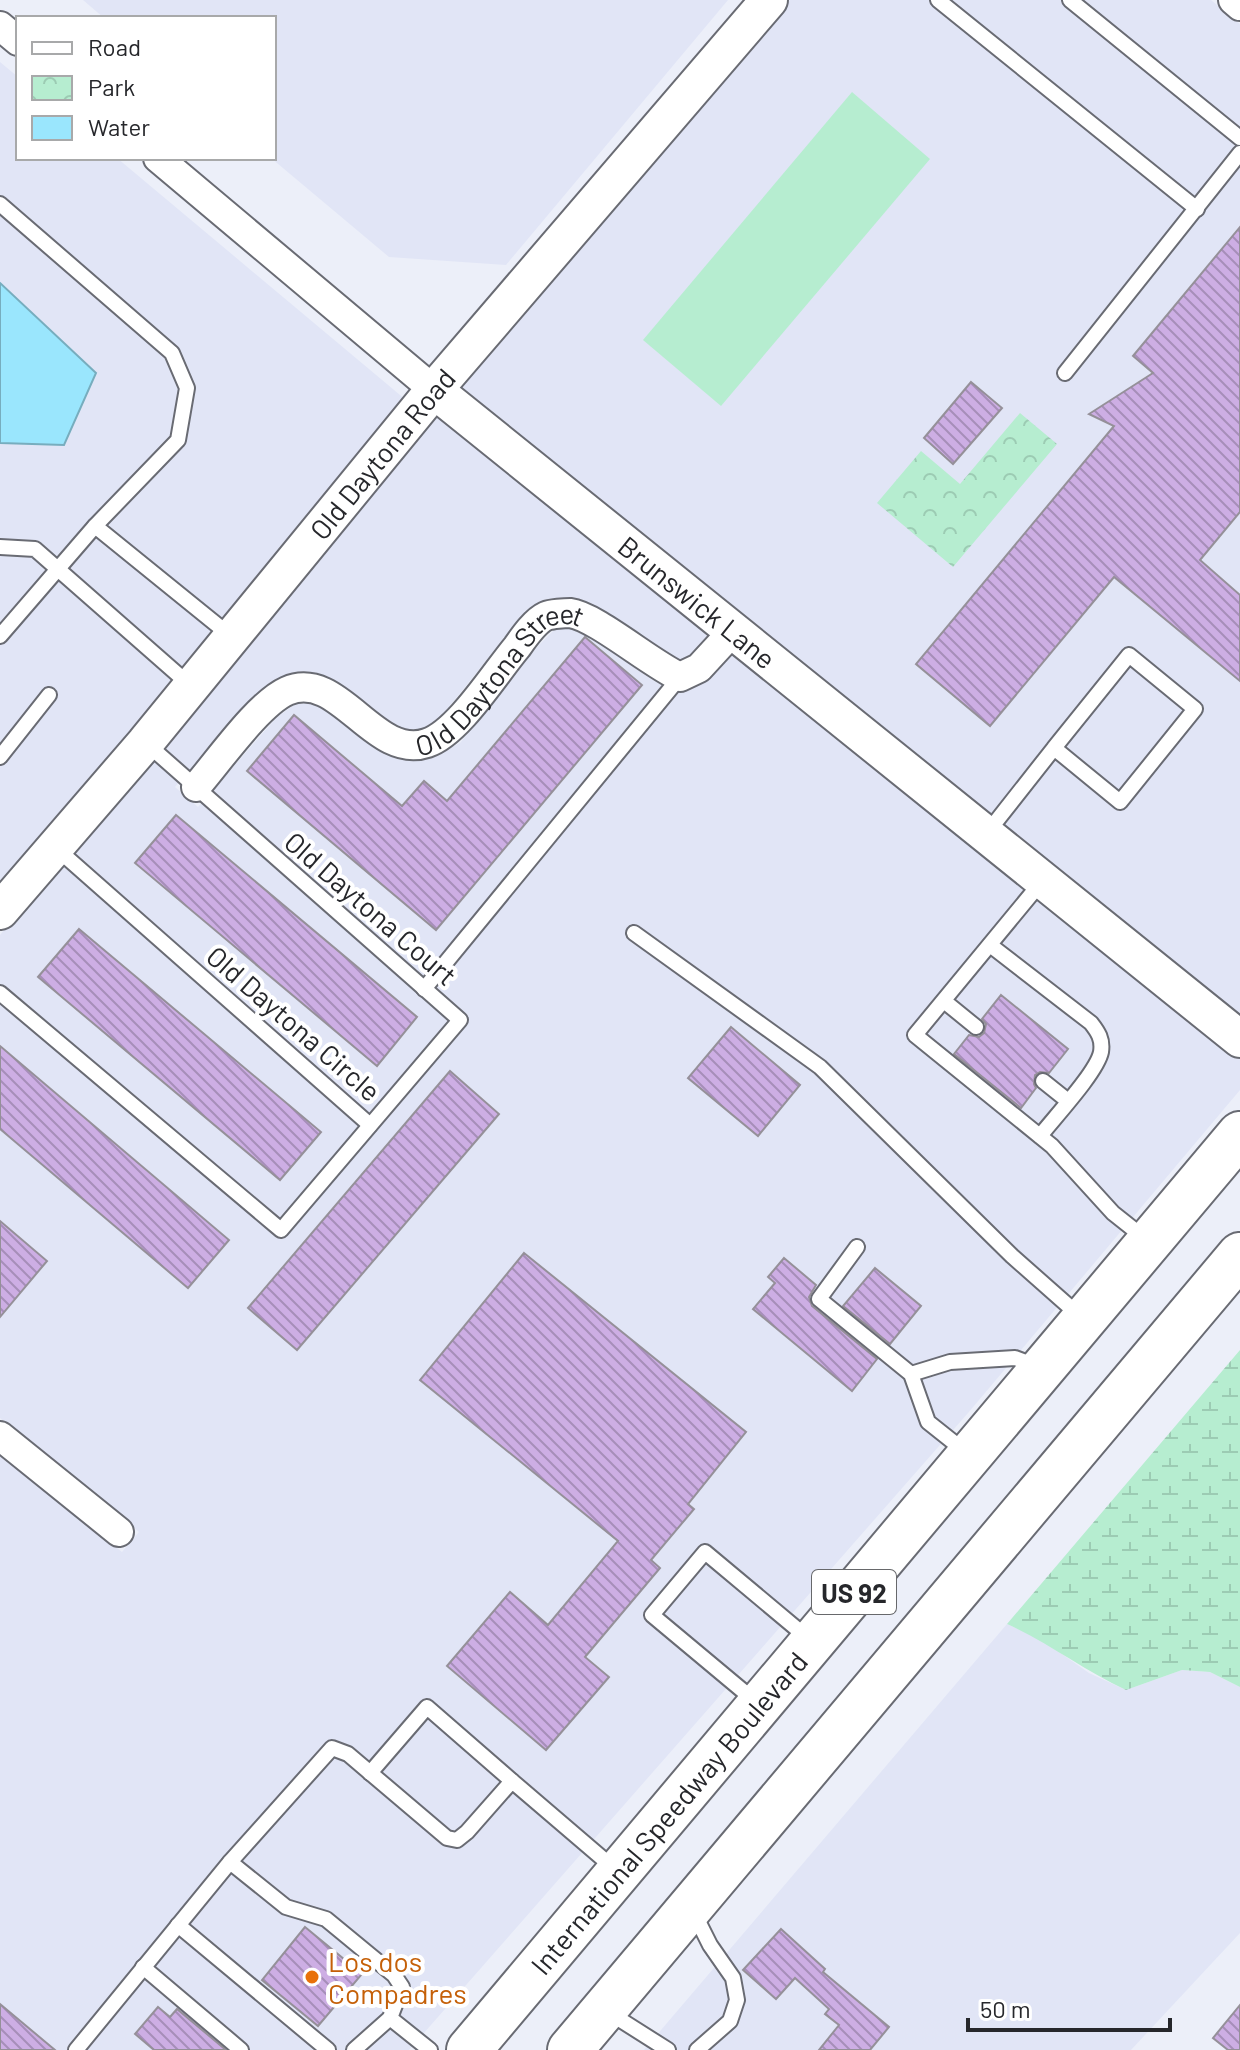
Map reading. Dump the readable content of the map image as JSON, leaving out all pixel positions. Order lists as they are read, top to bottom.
{
  "streets": {
    "main road": ["US 92", "International Speedway Boulevard"],
    "street": ["Old Daytona Road", "Brunswick Lane", "Old Daytona Street"],
    "lane": ["Old Daytona Court", "Old Daytona Circle"]
  },
  "crossings": [
    ["Old Daytona Road", "Brunswick Lane"],
    ["Old Daytona Road", "Old Daytona Court"],
    ["Old Daytona Road", "Old Daytona Circle"],
    ["Old Daytona Street", "Old Daytona Court"],
    ["Old Daytona Court", "Old Daytona Circle"]
  ],
  "places": ["Los dos Compadres"],
  "legend": ["Road", "Park", "Water"],
  "scale_bar": "50 m"
}
